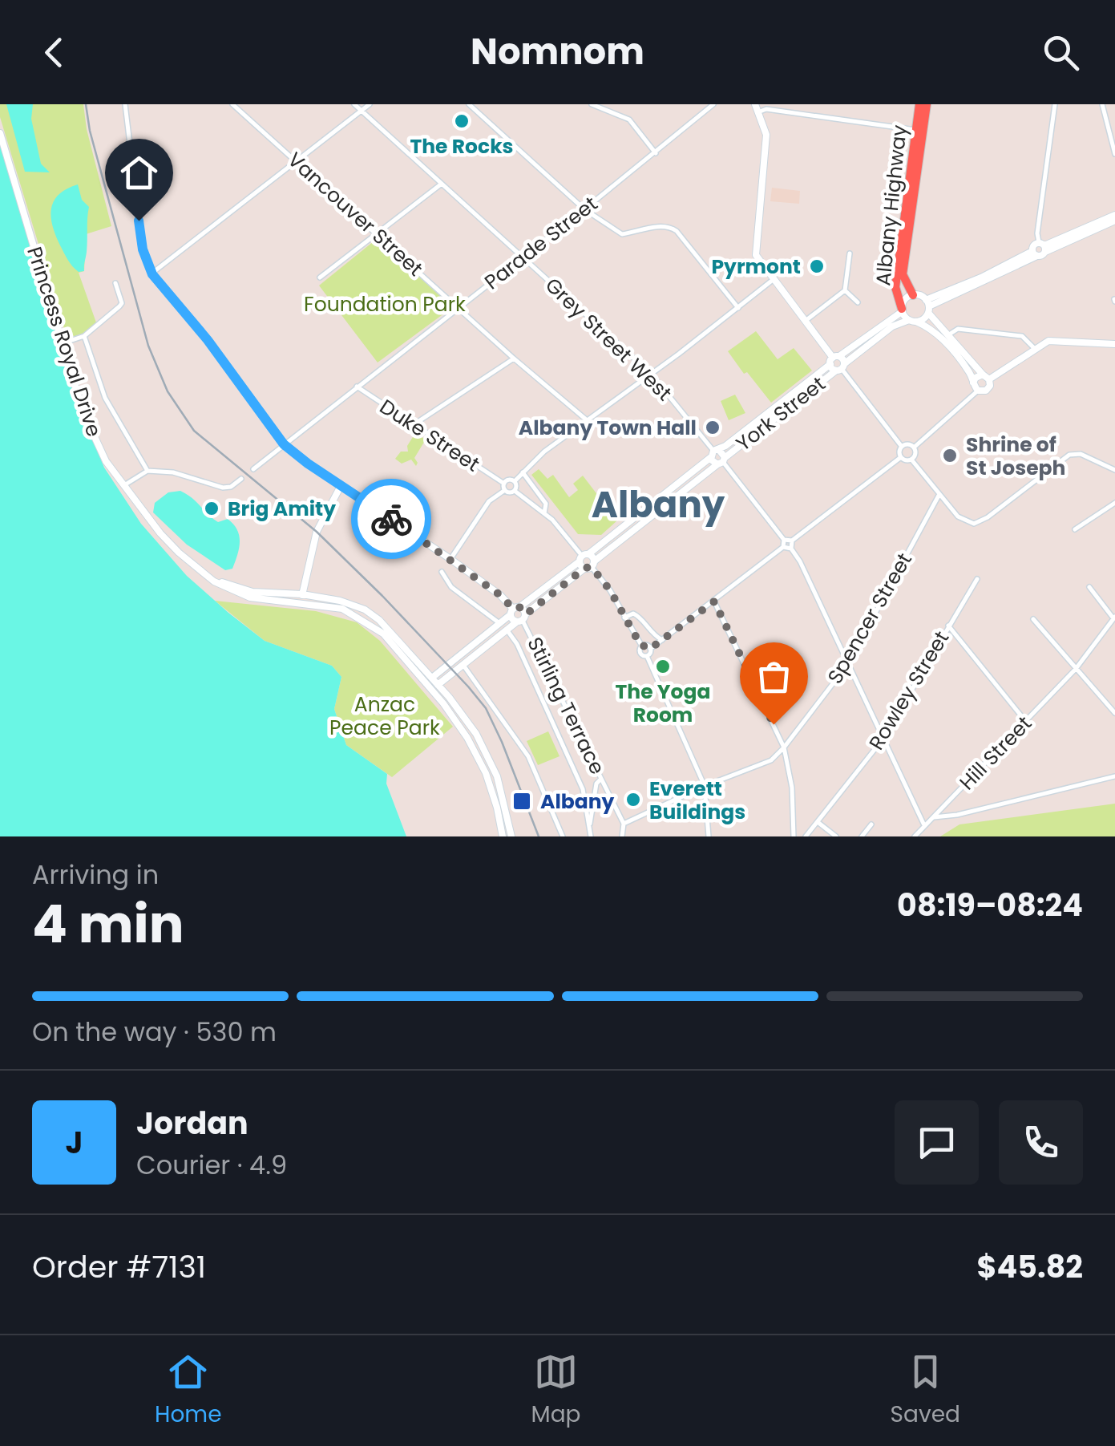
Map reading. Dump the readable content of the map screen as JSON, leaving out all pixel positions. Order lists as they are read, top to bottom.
{
  "streets": {
    "highway": ["Albany Highway"],
    "main road": ["Princess Royal Drive", "York Street"],
    "street": [
      "Vancouver Street",
      "Parade Street",
      "Grey Street West",
      "Duke Street",
      "Spencer Street",
      "Rowley Street",
      "Stirling Terrace",
      "Hill Street"
    ]
  },
  "crossings": [
    ["Albany Highway", "York Street"],
    ["Vancouver Street", "Parade Street"],
    ["Parade Street", "Grey Street West"],
    ["Parade Street", "Duke Street"],
    ["Grey Street West", "York Street"],
    ["Princess Royal Drive", "York Street"],
    ["York Street", "Stirling Terrace"],
    ["Spencer Street", "Stirling Terrace"]
  ],
  "districts": ["Albany"],
  "parks": ["Foundation Park", "Anzac Peace Park"],
  "places": {
    "other": [
      "The Rocks",
      "Pyrmont",
      "Albany Town Hall",
      "Shrine of St Joseph",
      "Brig Amity",
      "The Yoga Room",
      "Everett Buildings"
    ],
    "transit": ["Albany"]
  },
  "page": {
    "header": "Nomnom",
    "heading": ["4 min", "Arriving in", "08:19–08:24"],
    "panel": [
      "Jordan",
      "Courier · 4.9",
      "Order #7131",
      "$45.82"
    ],
    "bar": "On the way · 530 m",
    "round": "J",
    "tabs": ["Home", "Map", "Saved"]
  }
}
